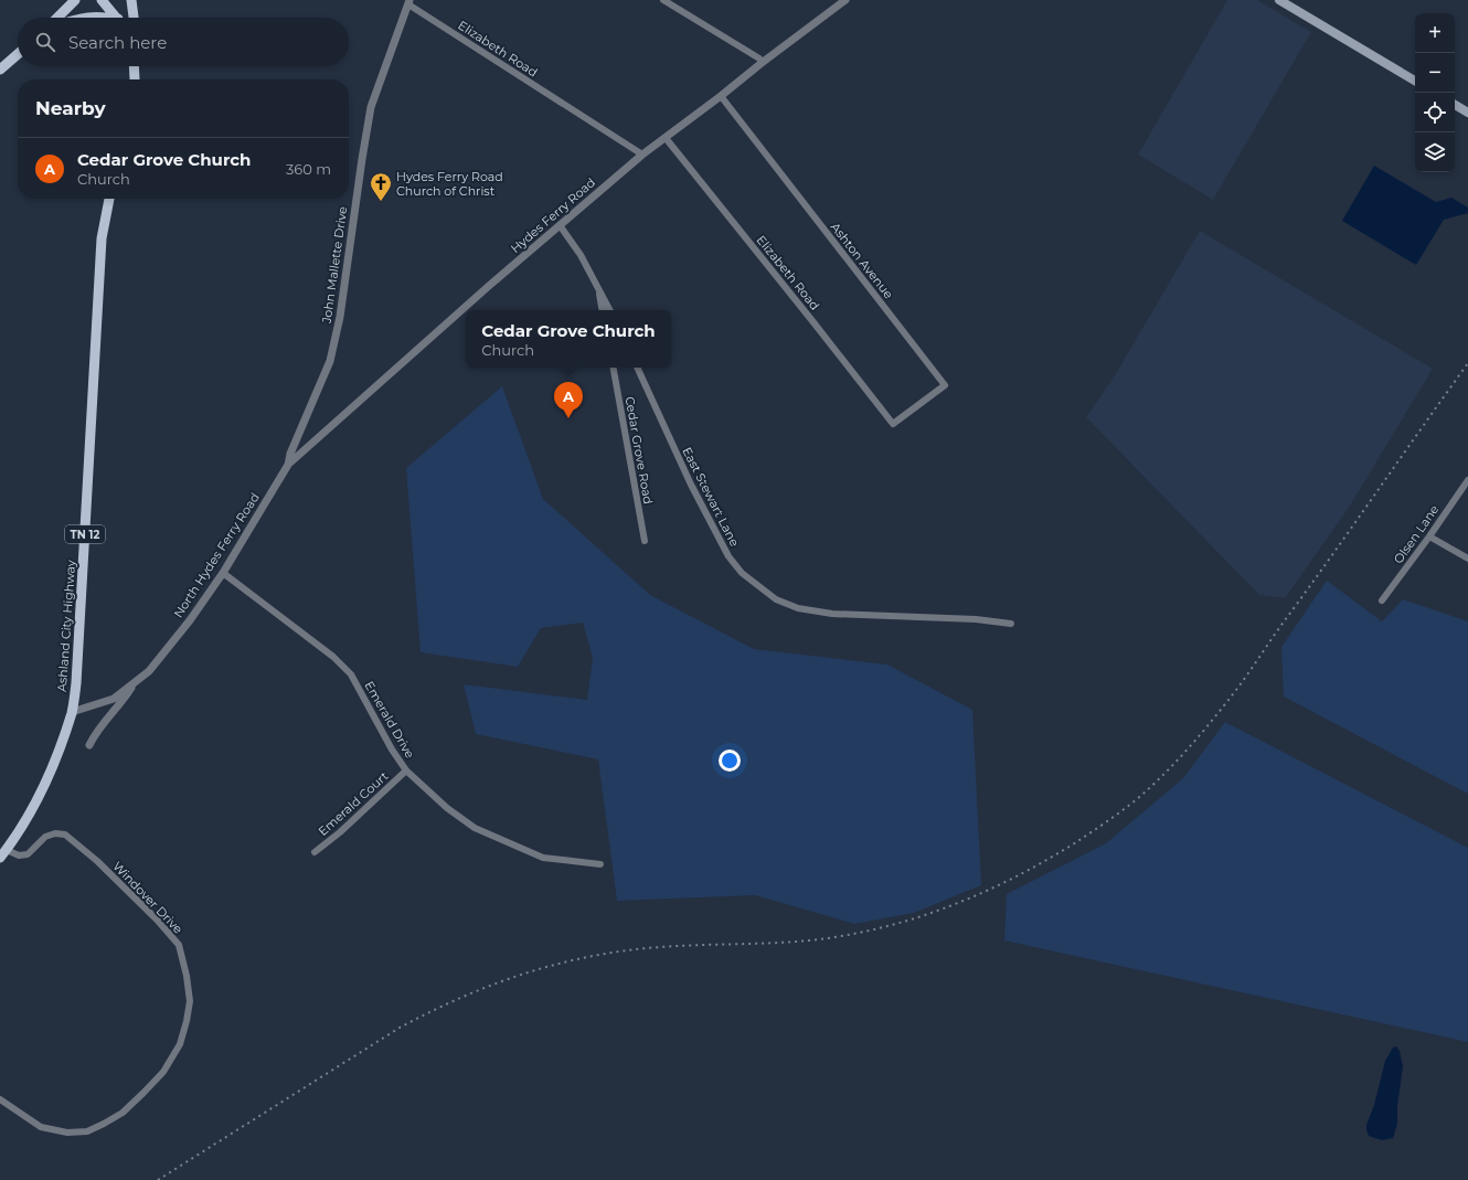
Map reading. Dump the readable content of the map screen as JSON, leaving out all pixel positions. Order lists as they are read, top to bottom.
{
  "streets": {
    "main road": ["TN 12", "Ashland City Highway"],
    "street": [
      "Elizabeth Road",
      "Hydes Ferry Road",
      "Ashton Avenue",
      "John Mallette Drive",
      "Cedar Grove Road",
      "East Stewart Lane",
      "Olsen Lane",
      "North Hydes Ferry Road",
      "Emerald Drive",
      "Emerald Court",
      "Windover Drive"
    ]
  },
  "crossings": [
    ["Elizabeth Road", "Hydes Ferry Road"],
    ["Elizabeth Road", "Ashton Avenue"],
    ["Elizabeth Road", "John Mallette Drive"],
    ["Hydes Ferry Road", "Ashton Avenue"],
    ["Hydes Ferry Road", "North Hydes Ferry Road"],
    ["John Mallette Drive", "North Hydes Ferry Road"],
    ["North Hydes Ferry Road", "Ashland City Highway"],
    ["North Hydes Ferry Road", "Emerald Drive"],
    ["Ashland City Highway", "Windover Drive"],
    ["Emerald Drive", "Emerald Court"]
  ],
  "places": {
    "church": ["Hydes Ferry Road Church of Christ"]
  },
  "page": {
    "map_buttons": ["+", "−"],
    "search": "Search here",
    "heading": "Nearby",
    "list": [
      {
        "mark": "A",
        "name": "Cedar Grove Church",
        "note": "Church",
        "value": "360 m"
      }
    ],
    "popup": ["Cedar Grove Church", "Church"],
    "pins": "A"
  }
}
